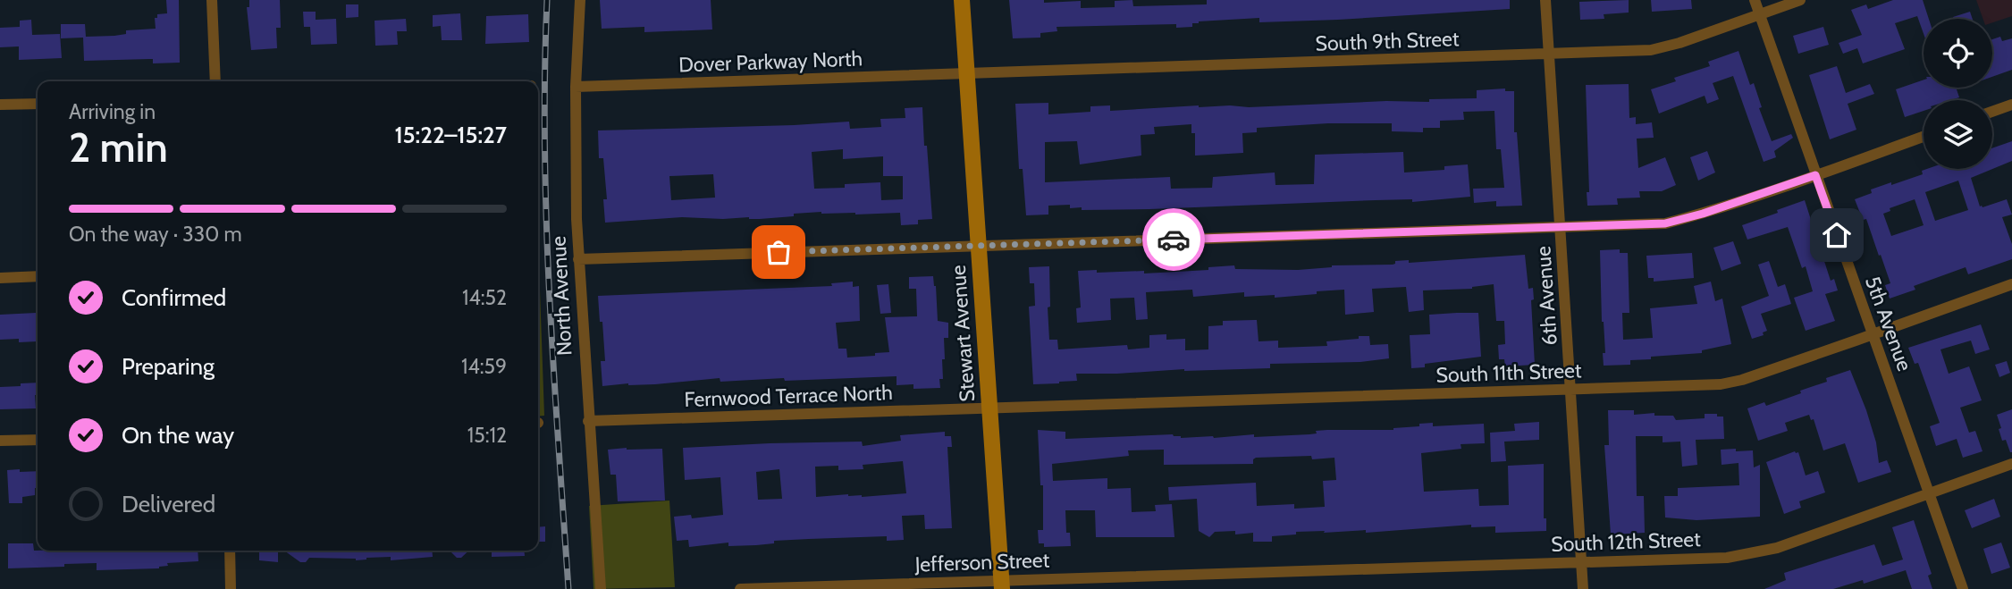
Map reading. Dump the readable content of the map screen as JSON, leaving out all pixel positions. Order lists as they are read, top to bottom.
{
  "streets": {
    "main road": ["Stewart Avenue"],
    "street": [
      "South 9th Street",
      "Dover Parkway North",
      "North Avenue",
      "6th Avenue",
      "5th Avenue",
      "South 11th Street",
      "Fernwood Terrace North",
      "South 12th Street",
      "Jefferson Street"
    ]
  },
  "crossings": [
    ["South 9th Street", "Dover Parkway North"],
    ["South 9th Street", "6th Avenue"],
    ["South 9th Street", "5th Avenue"],
    ["South 9th Street", "Stewart Avenue"],
    ["Dover Parkway North", "North Avenue"],
    ["Dover Parkway North", "Stewart Avenue"],
    ["North Avenue", "Fernwood Terrace North"],
    ["6th Avenue", "South 11th Street"],
    ["6th Avenue", "South 12th Street"],
    ["5th Avenue", "South 11th Street"],
    ["5th Avenue", "South 12th Street"],
    ["Stewart Avenue", "South 11th Street"],
    ["Stewart Avenue", "Fernwood Terrace North"],
    ["Stewart Avenue", "Jefferson Street"],
    ["South 11th Street", "Fernwood Terrace North"],
    ["South 12th Street", "Jefferson Street"]
  ],
  "page": {
    "heading": ["2 min", "Arriving in", "15:22–15:27"],
    "bar": "On the way · 330 m",
    "list": [
      ["Confirmed", "14:52"],
      ["Preparing", "14:59"],
      ["On the way", "15:12"],
      "Delivered"
    ]
  }
}
